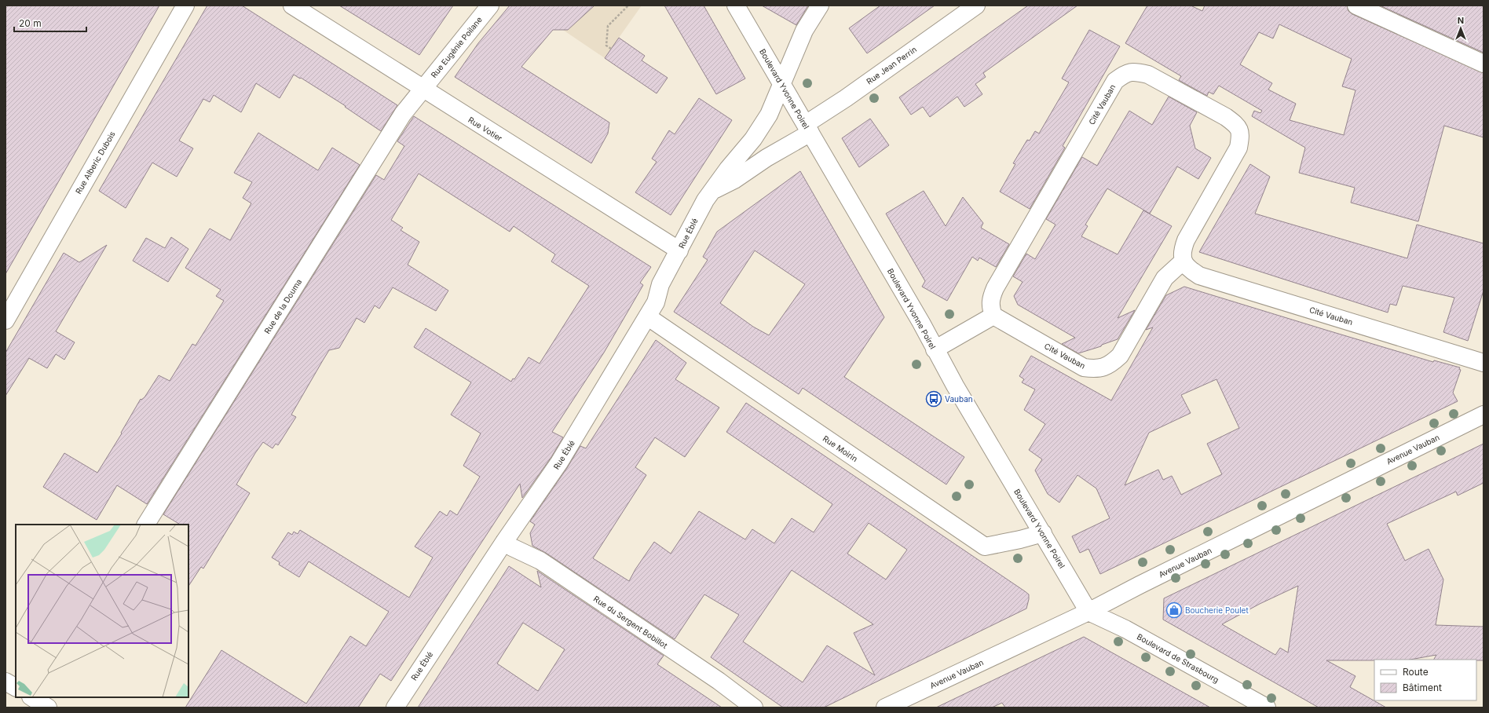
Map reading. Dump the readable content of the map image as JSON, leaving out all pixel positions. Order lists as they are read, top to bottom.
{
  "streets": {
    "street": [
      "Rue Eugénie Poilane",
      "Rue Jean Perrin",
      "Boulevard Yvonne Poirel",
      "Cité Vauban",
      "Rue Votier",
      "Rue Alberic Dubois",
      "Rue Éblé",
      "Rue de la Douma",
      "Rue Moirin",
      "Avenue Vauban",
      "Rue du Sergent Bobillot",
      "Boulevard de Strasbourg"
    ]
  },
  "crossings": [
    ["Rue Eugénie Poilane", "Rue Votier"],
    ["Rue Eugénie Poilane", "Rue de la Douma"],
    ["Rue Jean Perrin", "Boulevard Yvonne Poirel"],
    ["Rue Jean Perrin", "Rue Éblé"],
    ["Boulevard Yvonne Poirel", "Rue Éblé"],
    ["Boulevard Yvonne Poirel", "Rue Moirin"],
    ["Boulevard Yvonne Poirel", "Avenue Vauban"],
    ["Boulevard Yvonne Poirel", "Boulevard de Strasbourg"],
    ["Rue Votier", "Rue Éblé"],
    ["Rue Votier", "Rue de la Douma"],
    ["Rue Éblé", "Rue Moirin"],
    ["Rue Éblé", "Rue du Sergent Bobillot"],
    ["Avenue Vauban", "Boulevard de Strasbourg"]
  ],
  "places": {
    "bus stop": ["Vauban"],
    "shop": ["Boucherie Poulet"]
  },
  "legend": ["Route", "Bâtiment"],
  "scale_bar": "20 m",
  "north": "top"
}
